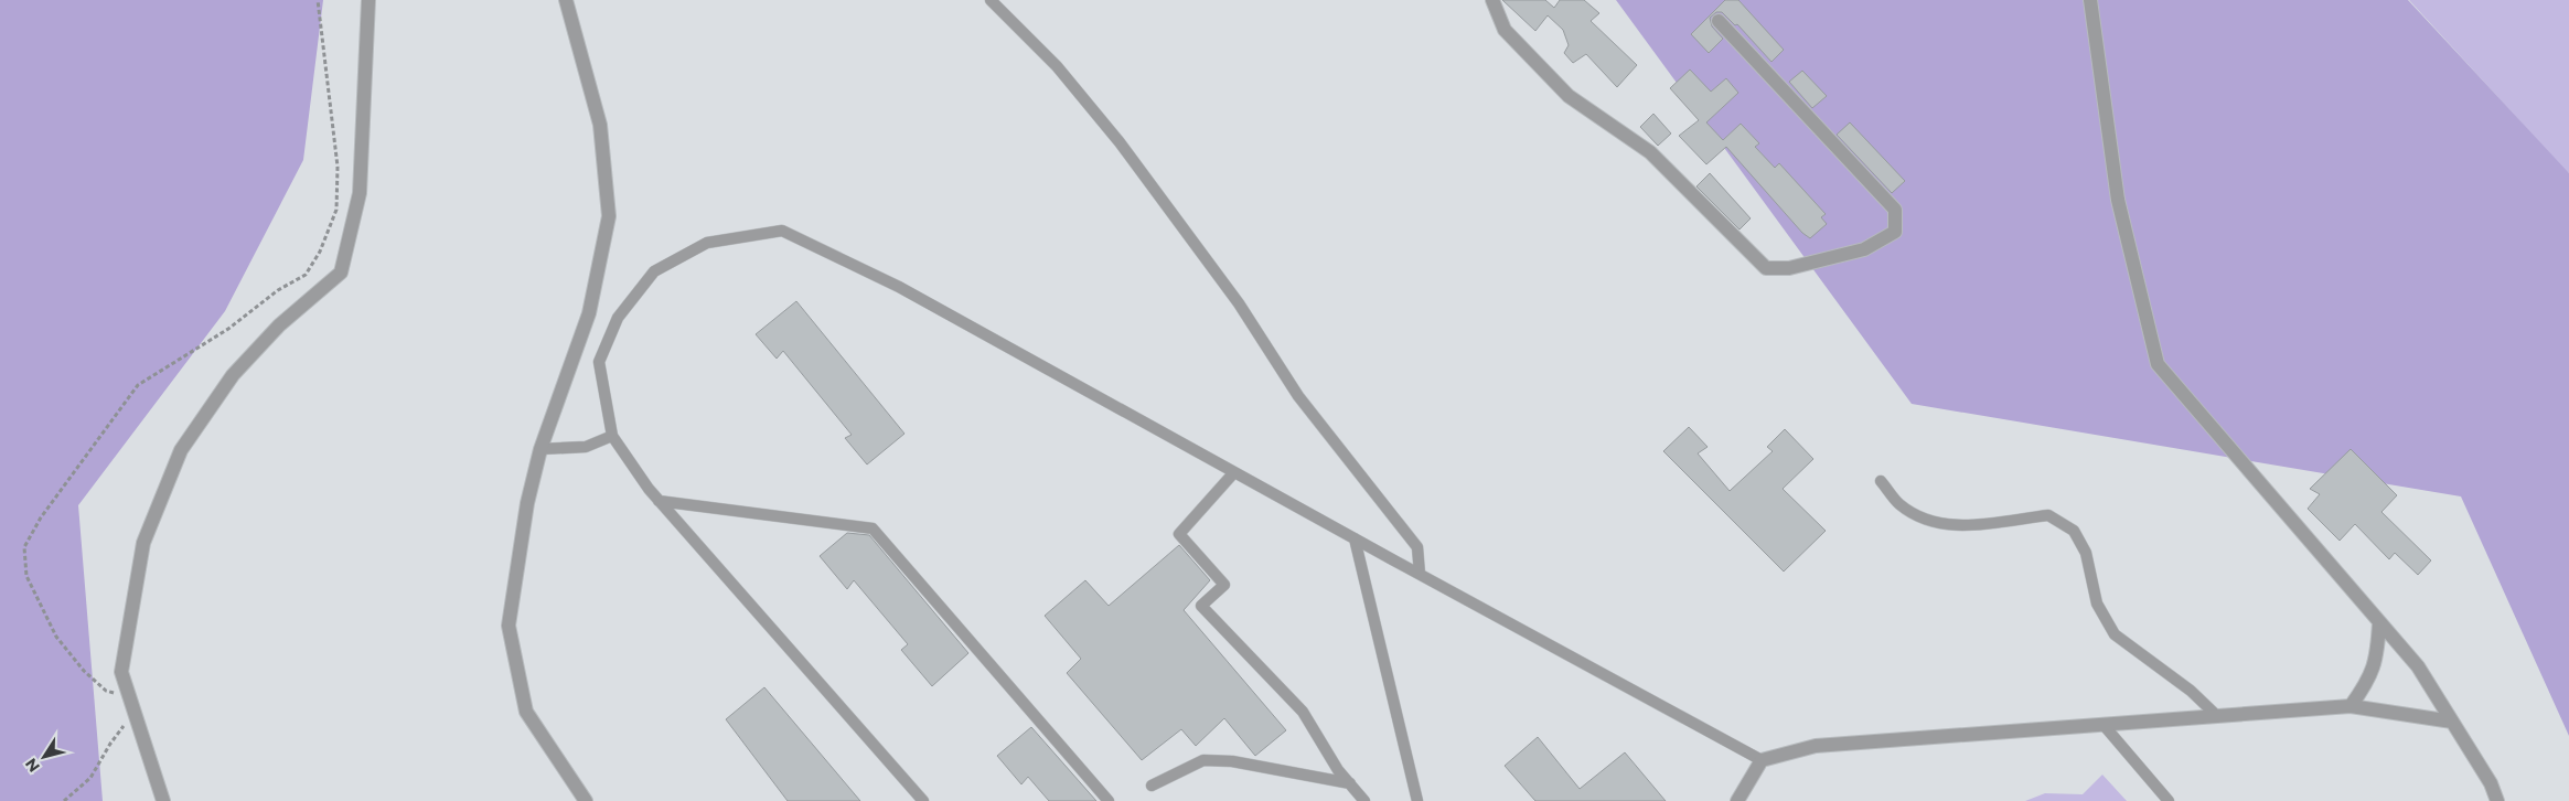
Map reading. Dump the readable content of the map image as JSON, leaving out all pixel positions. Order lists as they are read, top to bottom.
{
  "north": "bottom left"
}
